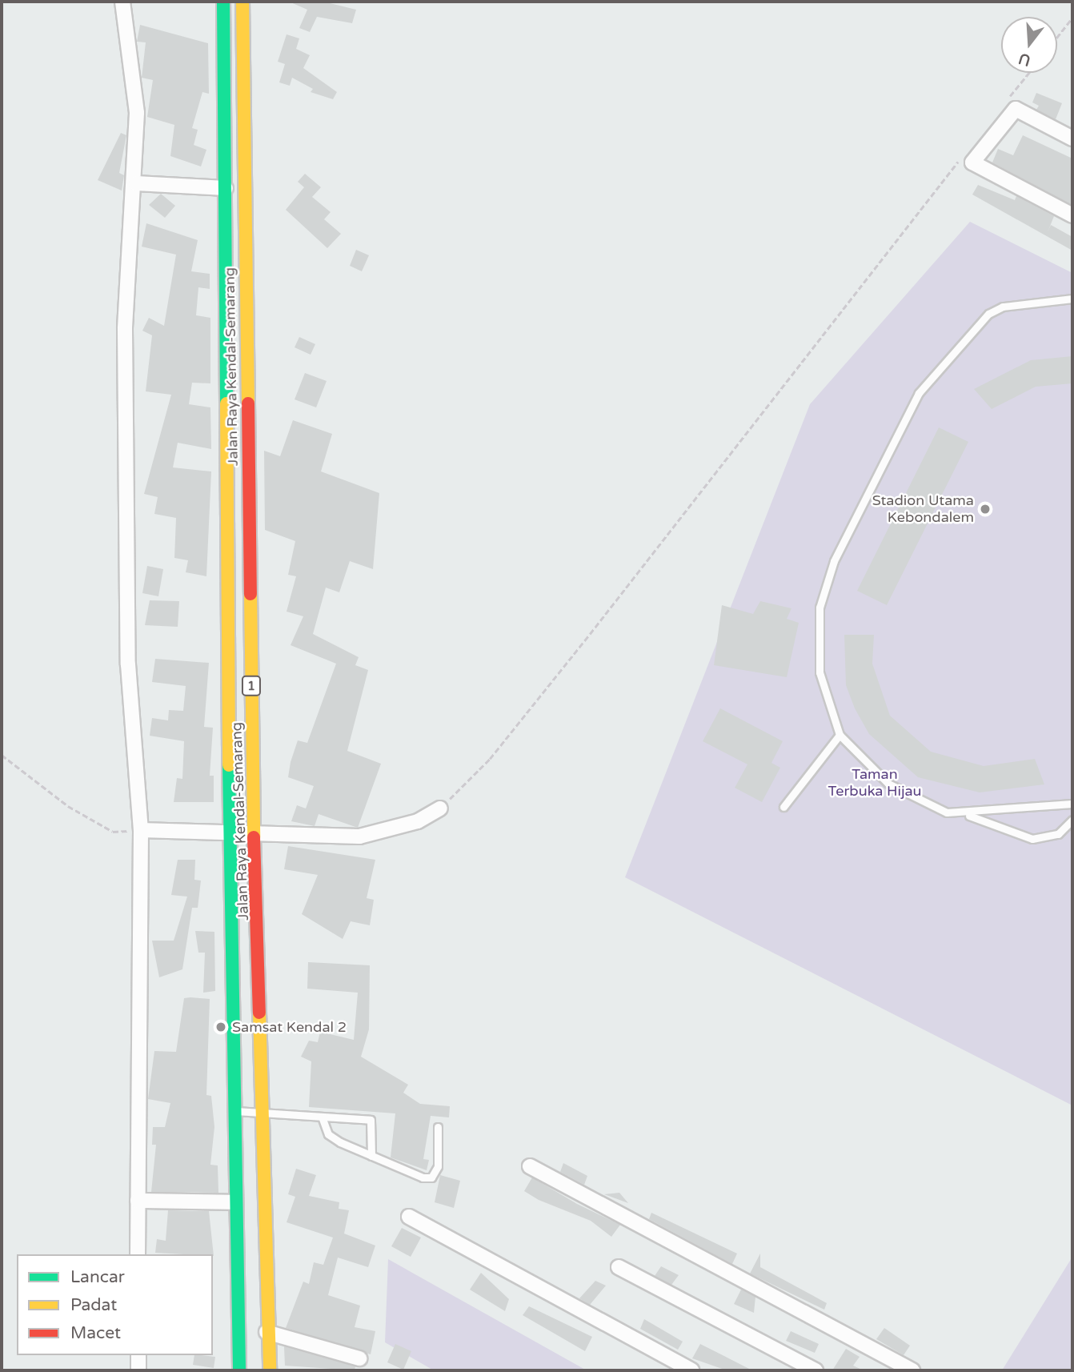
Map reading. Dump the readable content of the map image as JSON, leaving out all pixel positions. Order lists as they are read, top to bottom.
{
  "streets": {
    "highway": ["Jalan Raya Kendal-Semarang", "1"]
  },
  "parks": ["Taman Terbuka Hijau"],
  "places": ["Stadion Utama Kebondalem", "Samsat Kendal 2"],
  "legend": ["Lancar", "Padat", "Macet"],
  "north": "bottom"
}
